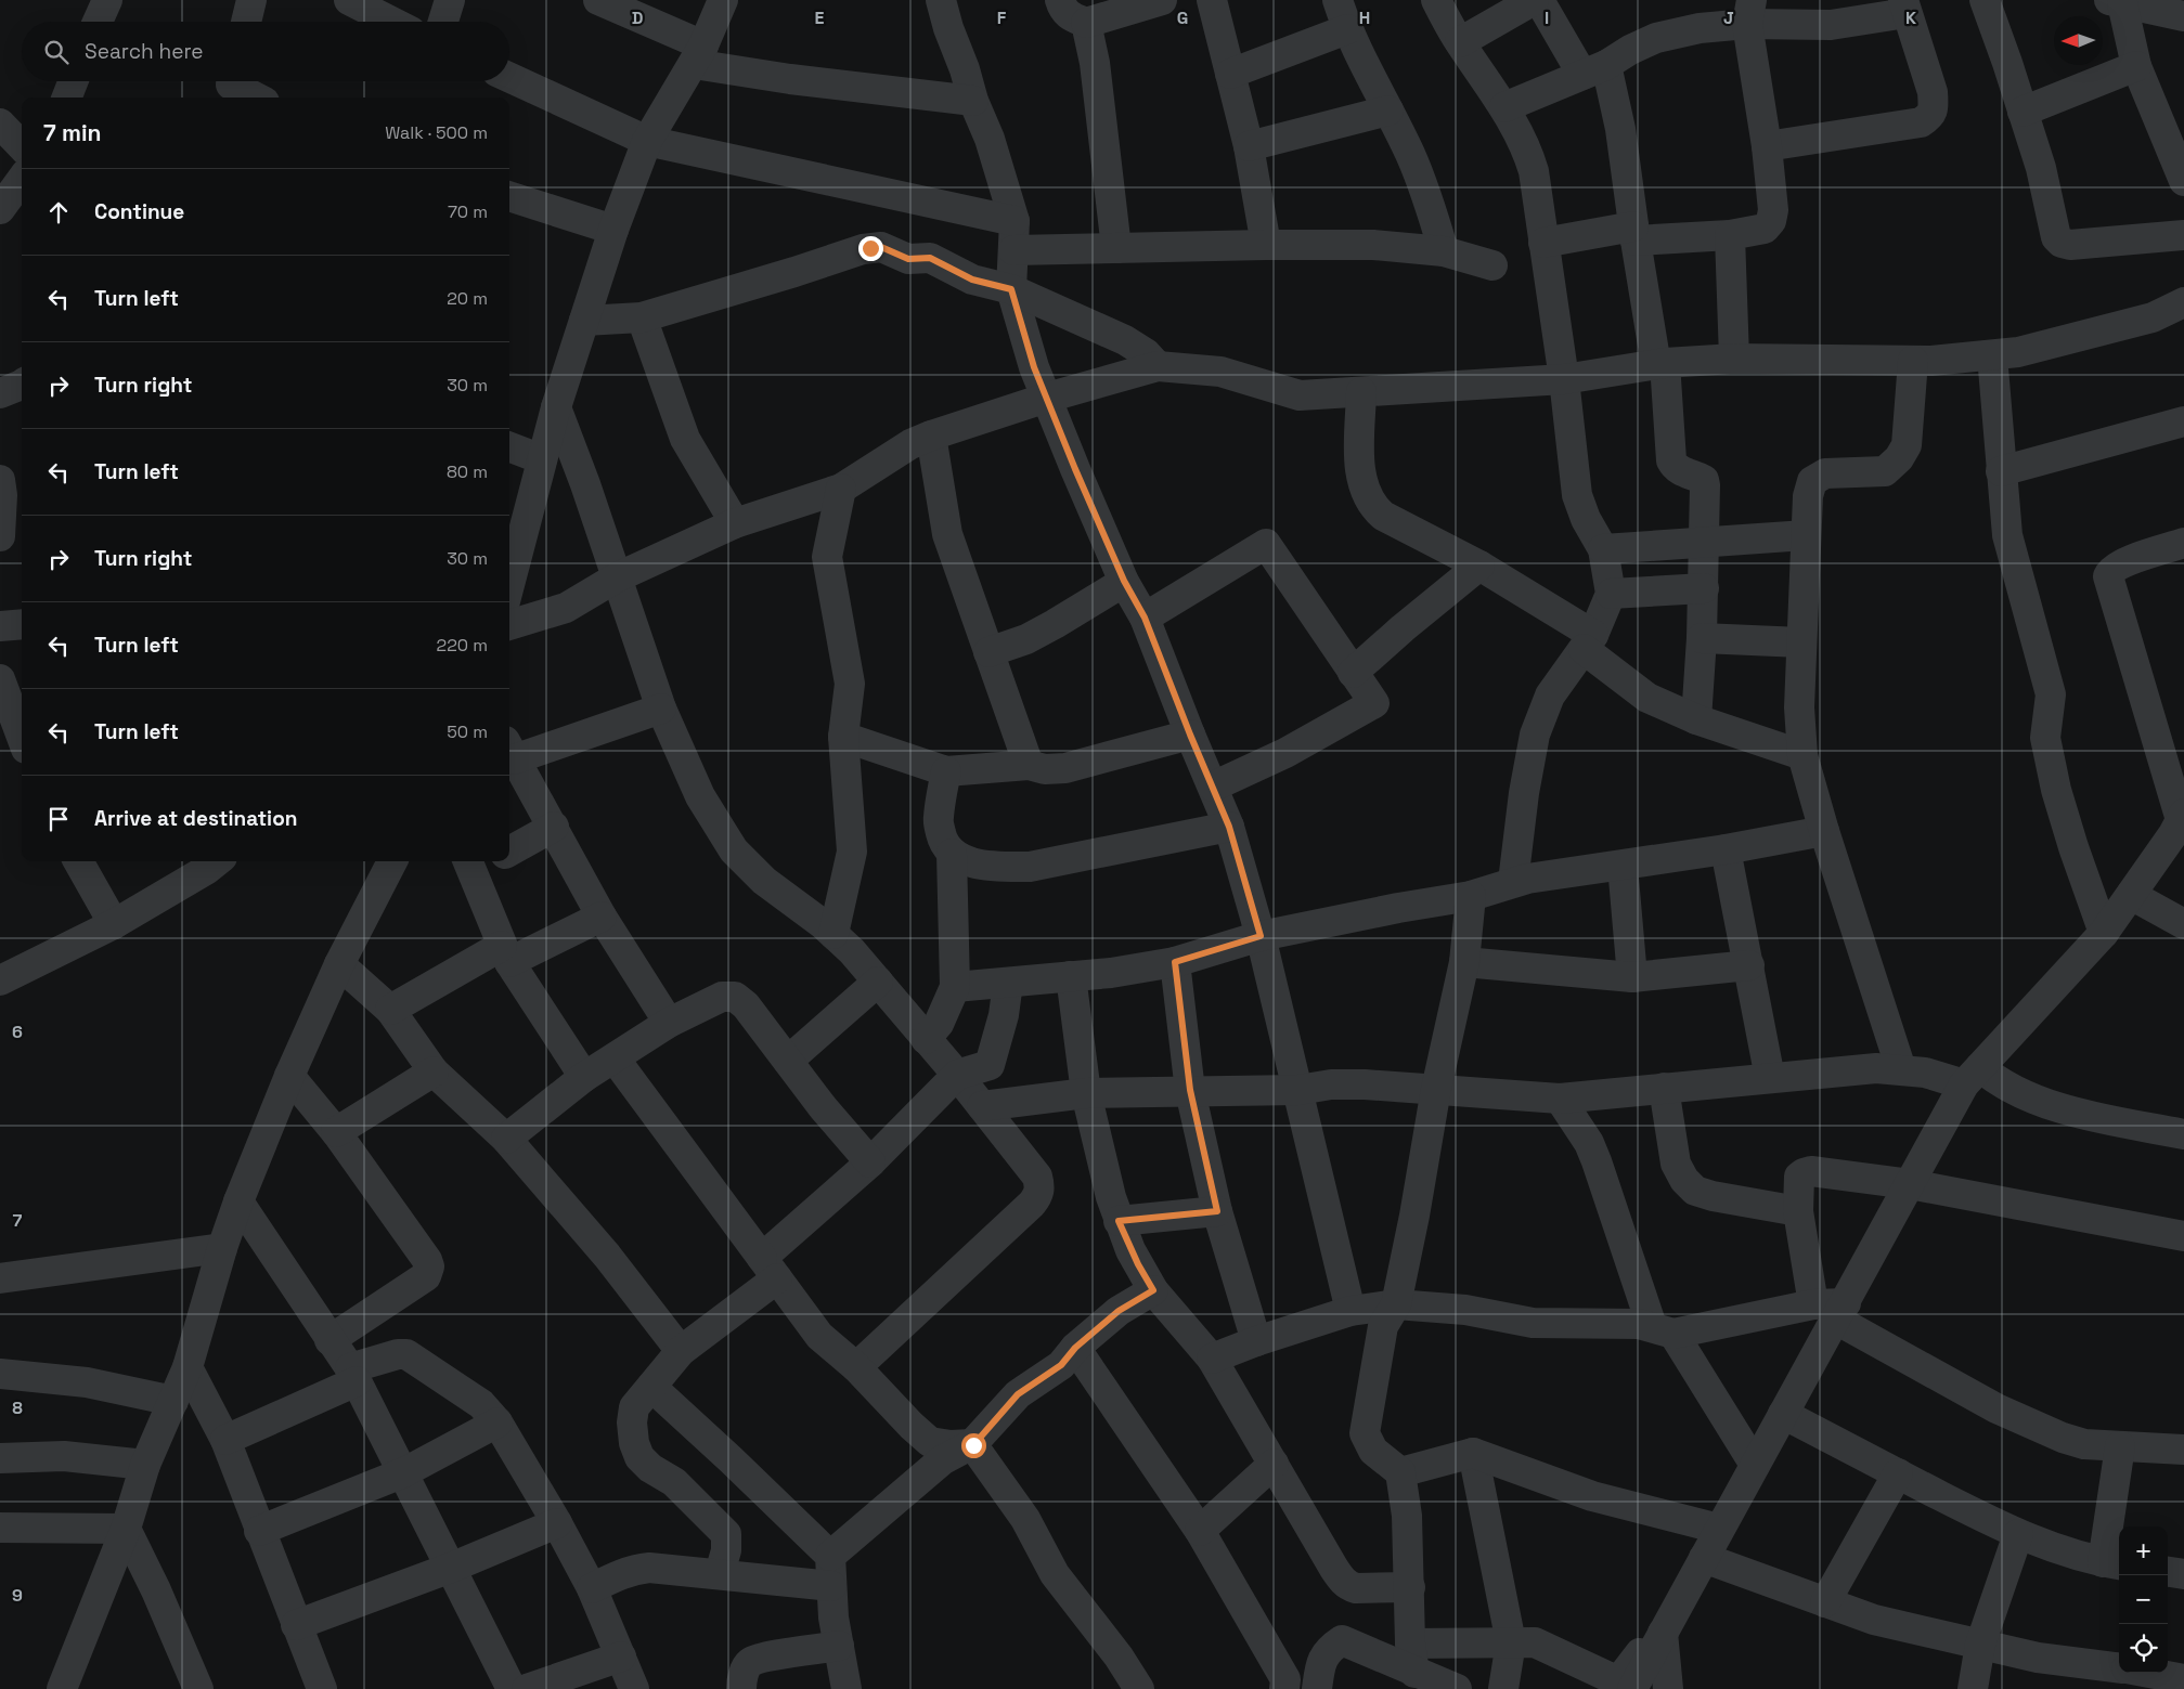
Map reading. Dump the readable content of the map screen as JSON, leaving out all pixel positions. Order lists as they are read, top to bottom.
{
  "north": "left",
  "page": {
    "search": "Search here",
    "heading": ["7 min", "Walk · 500 m"],
    "list": [
      ["Continue", "70 m"],
      ["Turn left", "20 m"],
      ["Turn right", "30 m"],
      ["Turn left", "80 m"],
      ["Turn right", "30 m"],
      ["Turn left", "220 m"],
      ["Turn left", "50 m"],
      "Arrive at destination"
    ],
    "map_buttons": ["+", "−"]
  },
  "grid": {
    "columns": [
      "D",
      "E",
      "F",
      "G",
      "H",
      "I",
      "J",
      "K"
    ],
    "rows": [
      "6",
      "7",
      "8",
      "9"
    ]
  }
}
